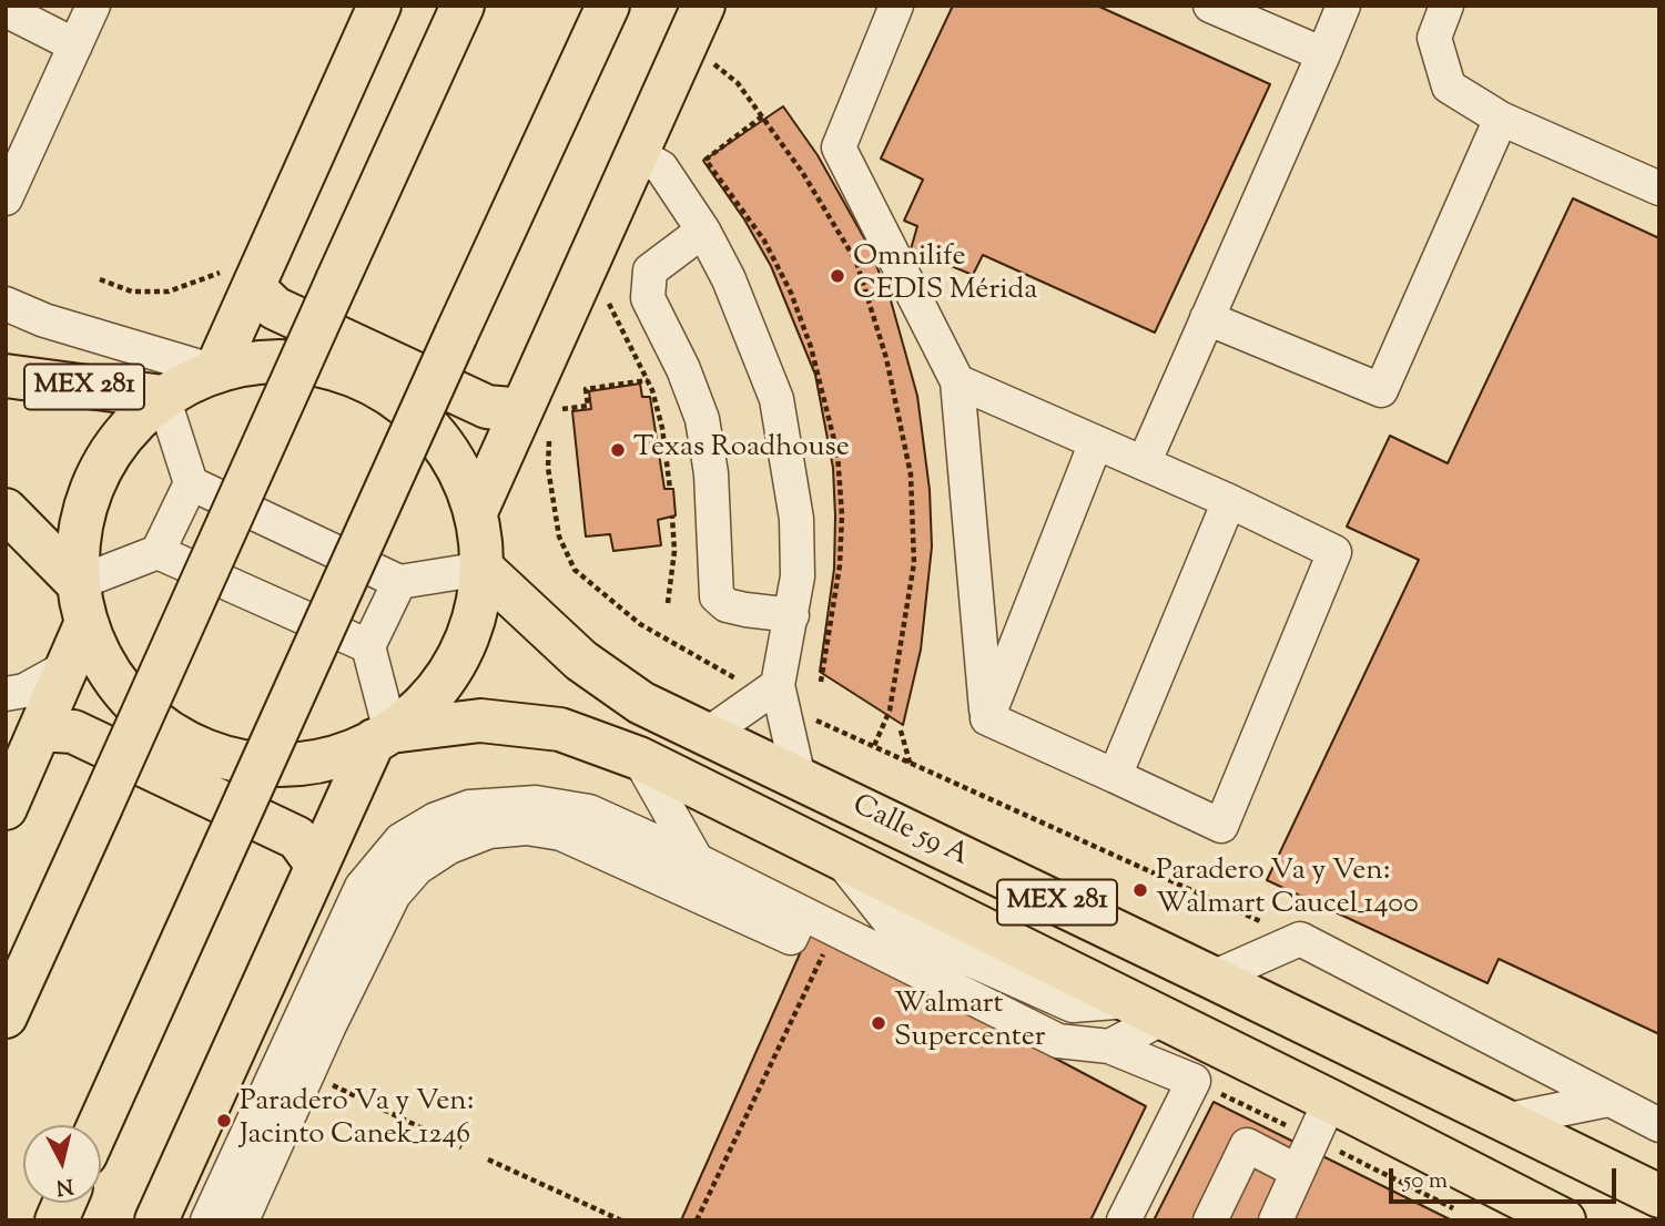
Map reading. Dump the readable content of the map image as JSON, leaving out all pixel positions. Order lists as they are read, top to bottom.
{
  "streets": {
    "main road": ["MEX 281", "Calle 59 A"]
  },
  "places": [
    "Omnilife CEDIS Mérida",
    "Texas Roadhouse",
    "Paradero Va y Ven: Walmart Caucel_1400",
    "Walmart Supercenter",
    "Paradero Va y Ven: Jacinto Canek_1246"
  ],
  "scale_bar": "50 m",
  "north": "bottom"
}
